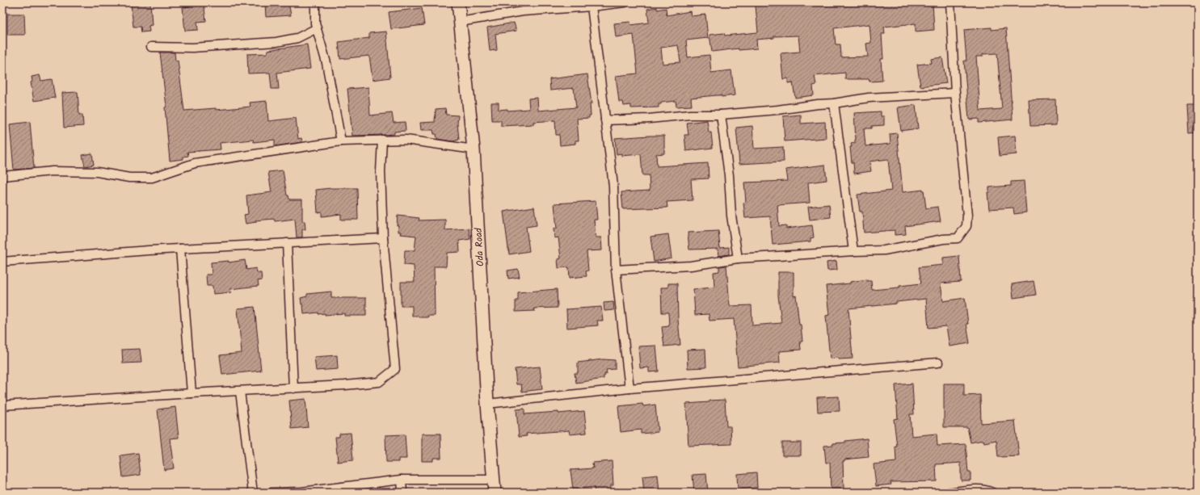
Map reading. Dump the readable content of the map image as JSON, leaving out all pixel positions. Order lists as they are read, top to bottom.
{
  "streets": {
    "street": ["Oda Road"]
  }
}
